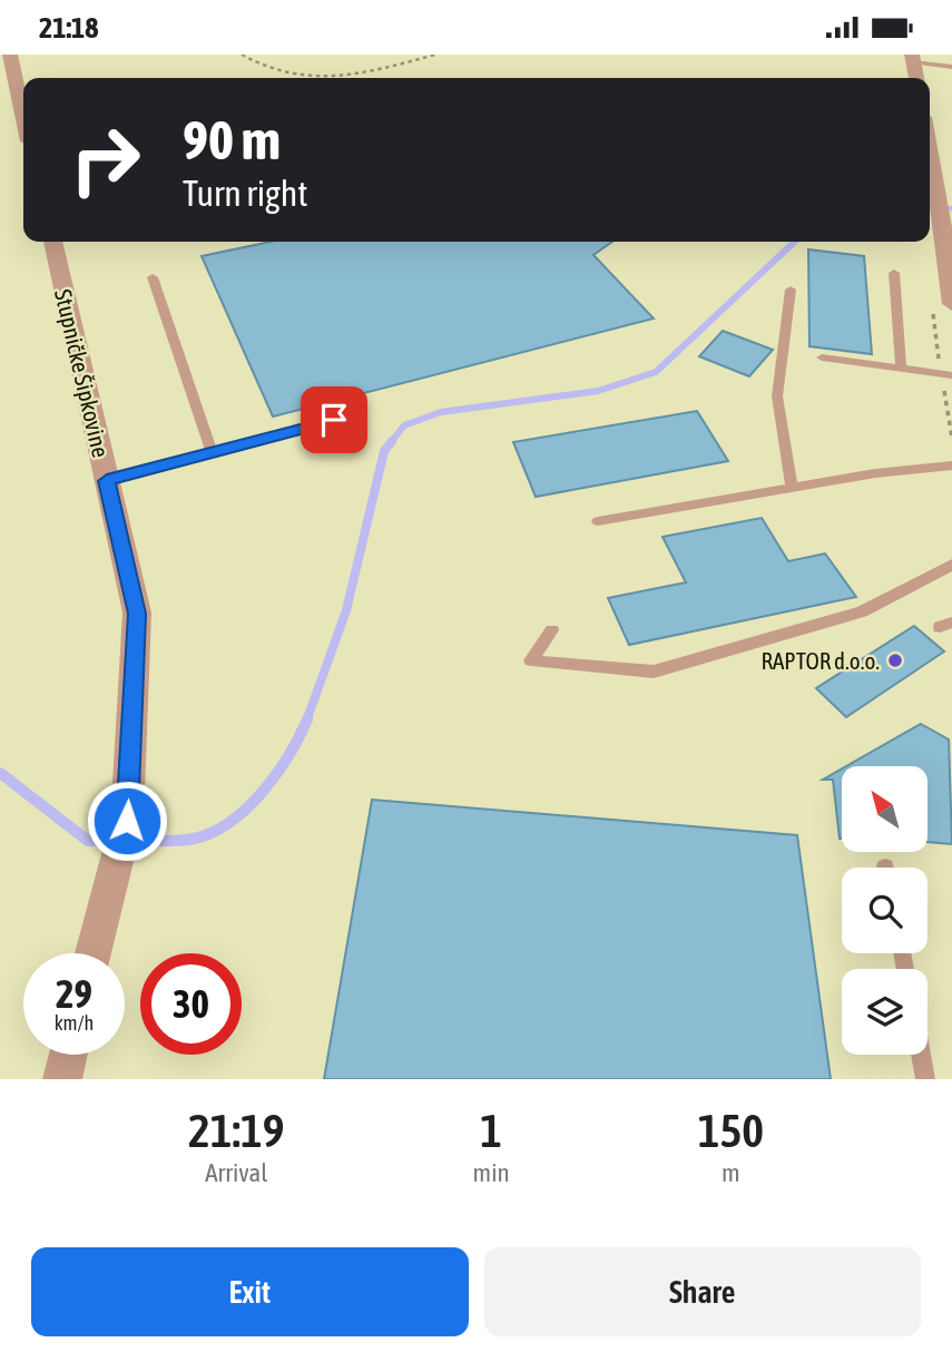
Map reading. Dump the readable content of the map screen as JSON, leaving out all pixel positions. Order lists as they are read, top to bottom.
{
  "streets": {
    "street": ["Stupničke Šipkovine"]
  },
  "places": ["RAPTOR d.o.o."],
  "north": "top left",
  "page": {
    "status": "21:18",
    "turn": ["90 m", "Turn right"],
    "speed": "29 km/h",
    "limit": "30",
    "eta": [
      "21:19",
      "Arrival",
      "1",
      "min",
      "150",
      "m"
    ],
    "buttons": ["Exit", "Share"]
  }
}
